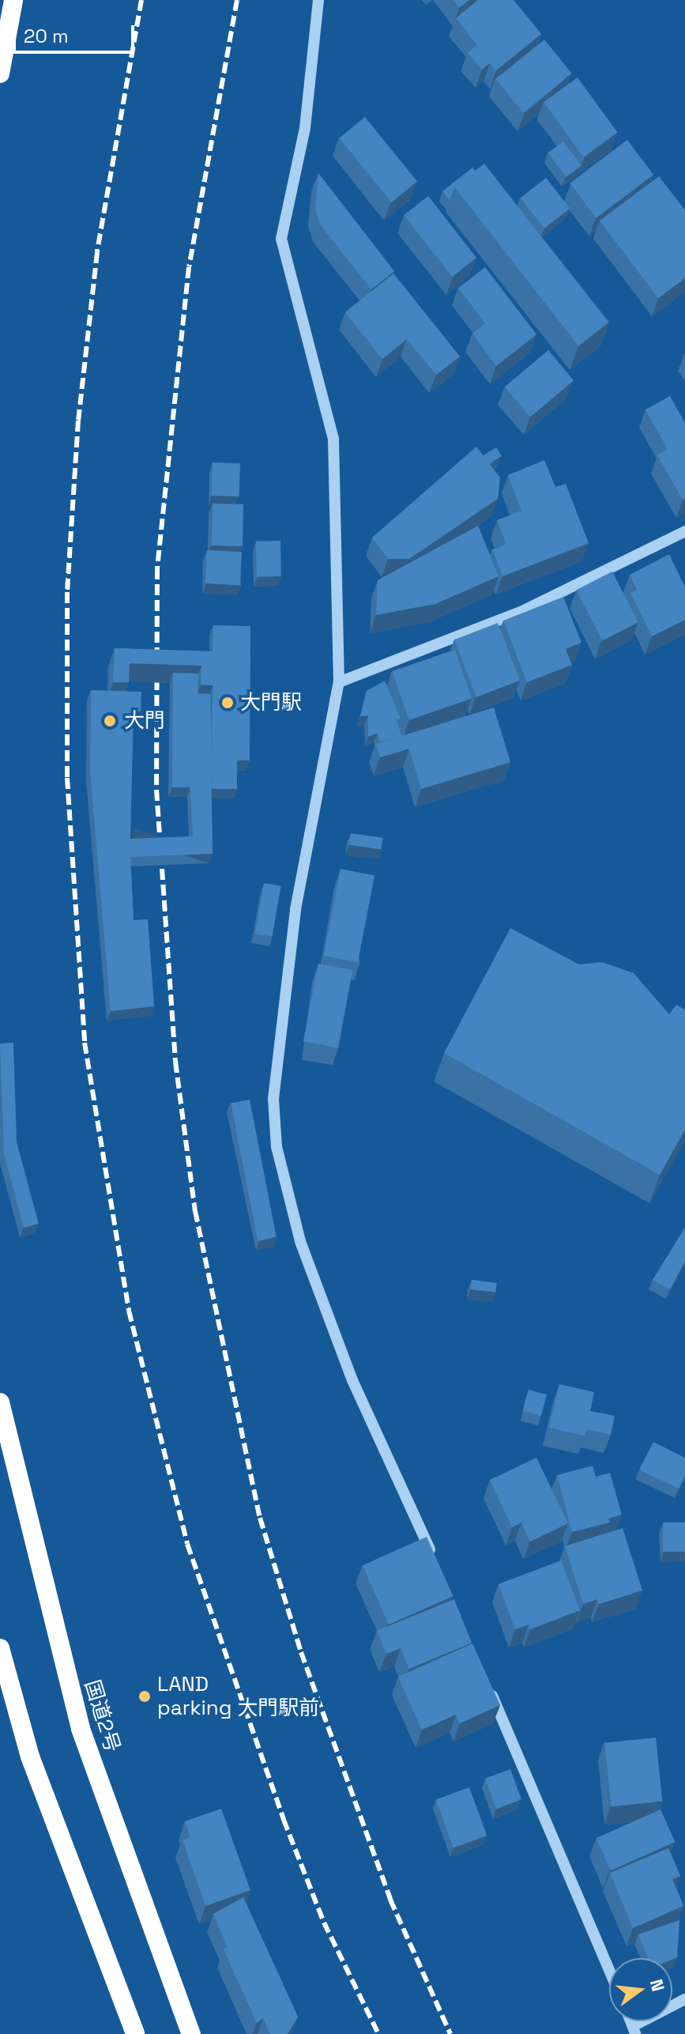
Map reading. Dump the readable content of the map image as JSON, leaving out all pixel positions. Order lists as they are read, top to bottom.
{
  "streets": {
    "highway": ["国道2号"]
  },
  "places": ["大門駅", "大門", "LAND parking 大門駅前"],
  "scale_bar": "20 m",
  "north": "right"
}
